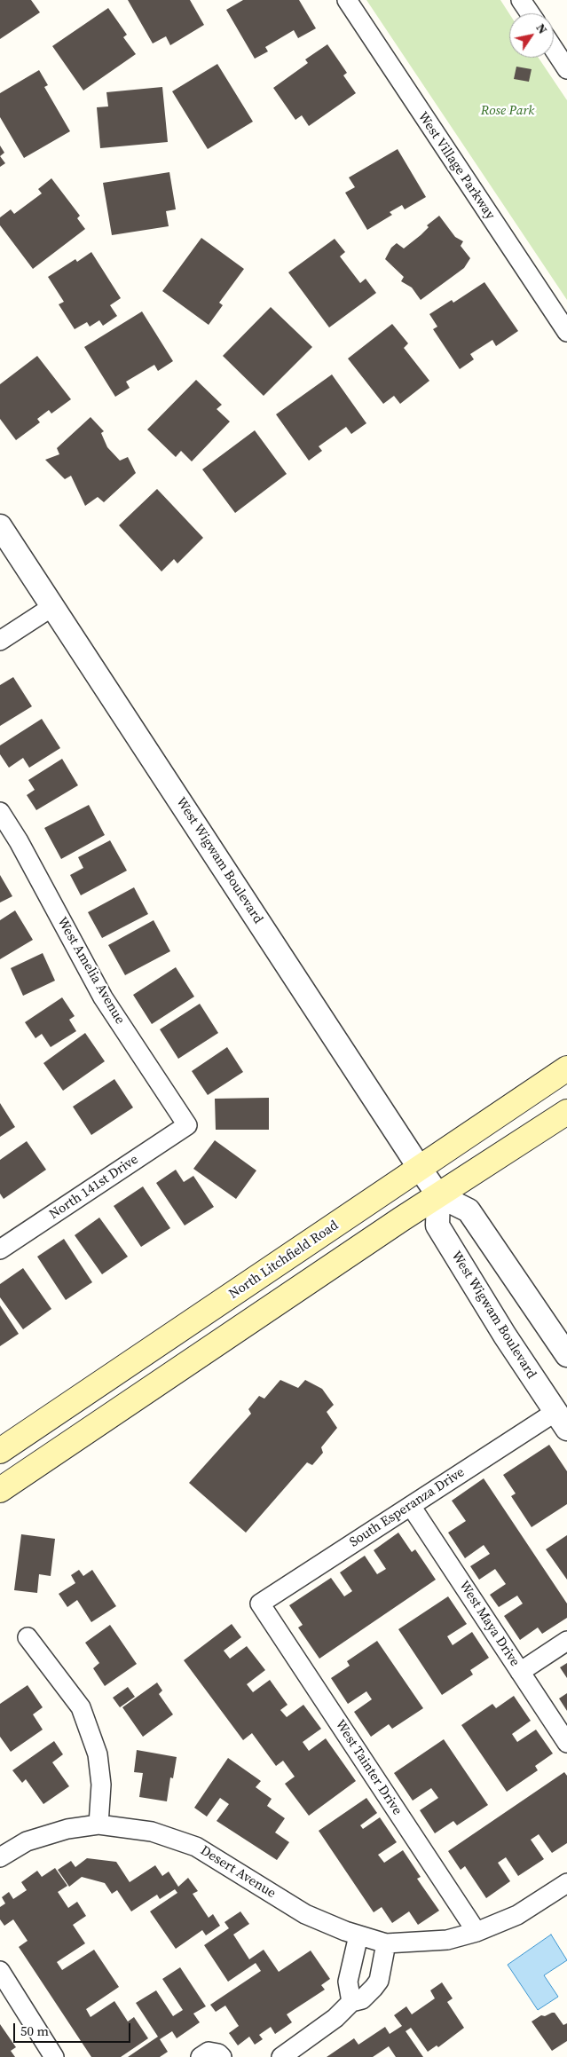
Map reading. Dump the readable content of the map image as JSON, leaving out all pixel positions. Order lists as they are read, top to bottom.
{
  "streets": {
    "main road": ["North Litchfield Road"],
    "street": [
      "West Village Parkway",
      "West Wigwam Boulevard",
      "West Amelia Avenue",
      "North 141st Drive",
      "South Esperanza Drive",
      "West Maya Drive",
      "West Tainter Drive",
      "Desert Avenue"
    ]
  },
  "crossings": [
    ["West Wigwam Boulevard", "North Litchfield Road"],
    ["West Wigwam Boulevard", "South Esperanza Drive"],
    ["West Amelia Avenue", "North 141st Drive"],
    ["South Esperanza Drive", "West Maya Drive"],
    ["South Esperanza Drive", "West Tainter Drive"],
    ["West Tainter Drive", "Desert Avenue"]
  ],
  "parks": ["Rose Park"],
  "scale_bar": "50 m",
  "north": "top right"
}
